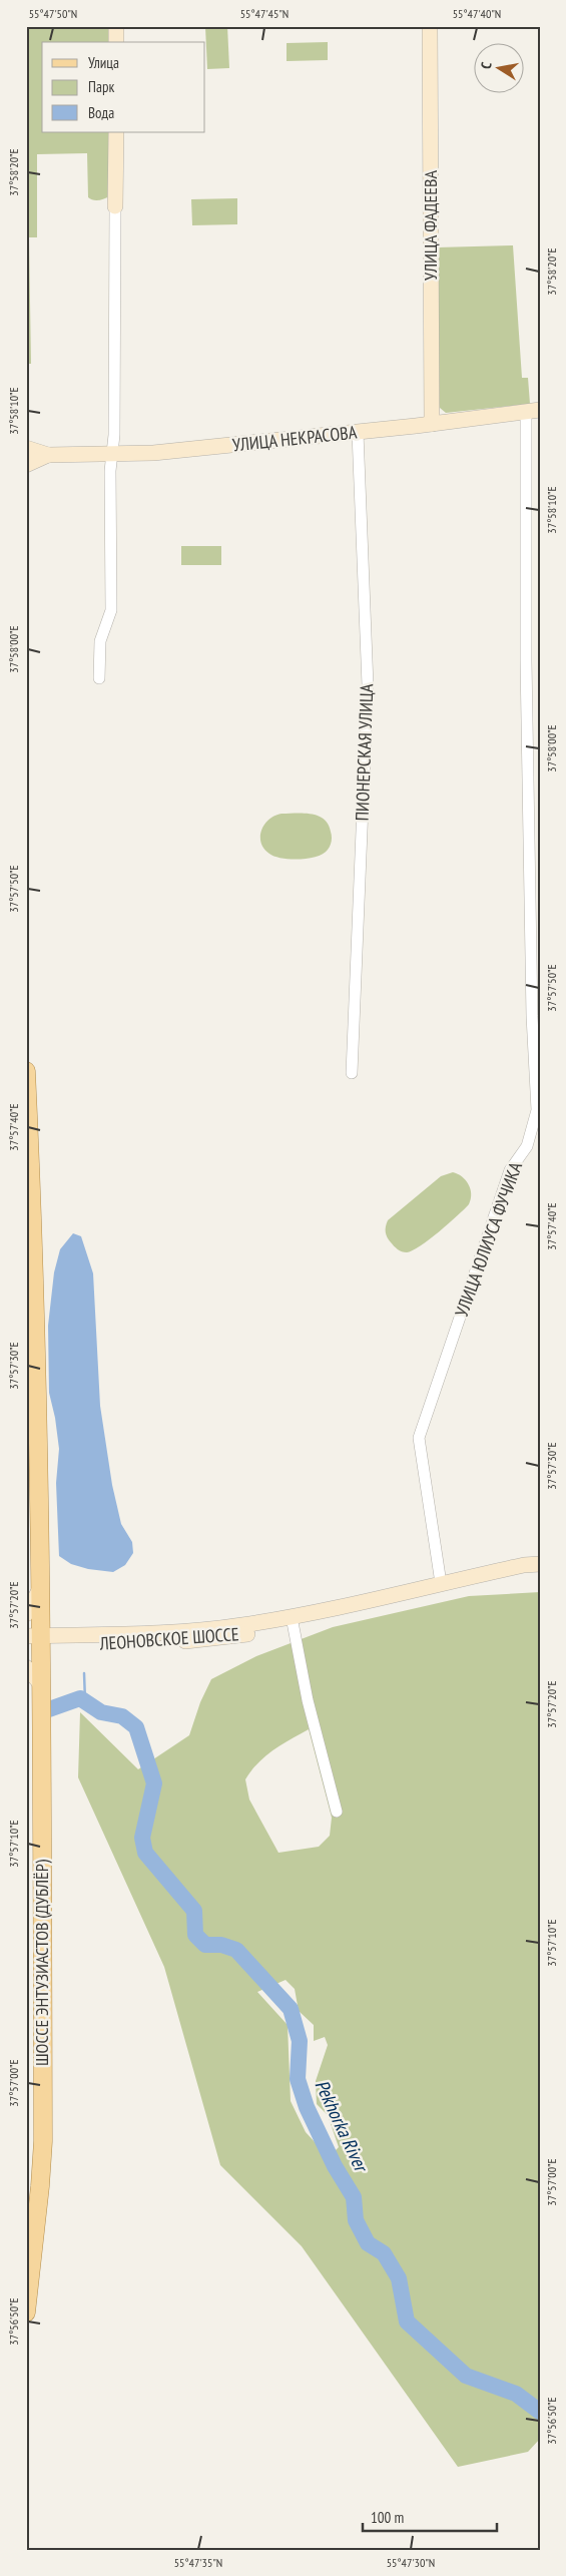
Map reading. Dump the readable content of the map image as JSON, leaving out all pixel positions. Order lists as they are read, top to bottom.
{
  "streets": {
    "main road": ["ШОССЕ ЭНТУЗИАСТОВ (ДУБЛЁР)"],
    "street": [
      "УЛИЦА ФАДЕЕВА",
      "УЛИЦА НЕКРАСОВА",
      "ПИОНЕРСКАЯ УЛИЦА",
      "УЛИЦА ЮЛИУСА ФУЧИКА",
      "ЛЕОНОВСКОЕ ШОССЕ"
    ]
  },
  "crossings": [
    ["УЛИЦА ФАДЕЕВА", "УЛИЦА НЕКРАСОВА"],
    ["УЛИЦА НЕКРАСОВА", "ПИОНЕРСКАЯ УЛИЦА"],
    ["УЛИЦА НЕКРАСОВА", "УЛИЦА ЮЛИУСА ФУЧИКА"],
    ["УЛИЦА ЮЛИУСА ФУЧИКА", "ЛЕОНОВСКОЕ ШОССЕ"],
    ["ЛЕОНОВСКОЕ ШОССЕ", "ШОССЕ ЭНТУЗИАСТОВ (ДУБЛЁР)"]
  ],
  "water": ["Pekhorka River"],
  "legend": ["Улица", "Парк", "Вода"],
  "scale_bar": "100 m",
  "north": "left",
  "coordinates": [
    "55°47'50\"N",
    "55°47'45\"N",
    "55°47'40\"N",
    "37°58'20\"E",
    "37°58'10\"E",
    "37°58'00\"E",
    "37°57'50\"E",
    "37°57'40\"E",
    "37°57'30\"E",
    "37°57'20\"E",
    "37°57'10\"E",
    "37°57'00\"E",
    "37°56'50\"E",
    "55°47'35\"N",
    "55°47'30\"N"
  ]
}
